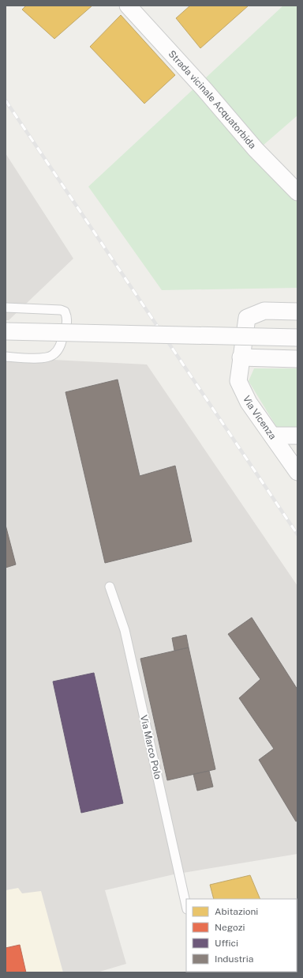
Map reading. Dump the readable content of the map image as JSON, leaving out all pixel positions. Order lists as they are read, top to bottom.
{
  "streets": {
    "street": ["Strada vicinale Acquatorbida", "Via Vicenza"],
    "lane": ["Via Marco Polo"]
  },
  "legend": [
    "Abitazioni",
    "Negozi",
    "Uffici",
    "Industria"
  ]
}
